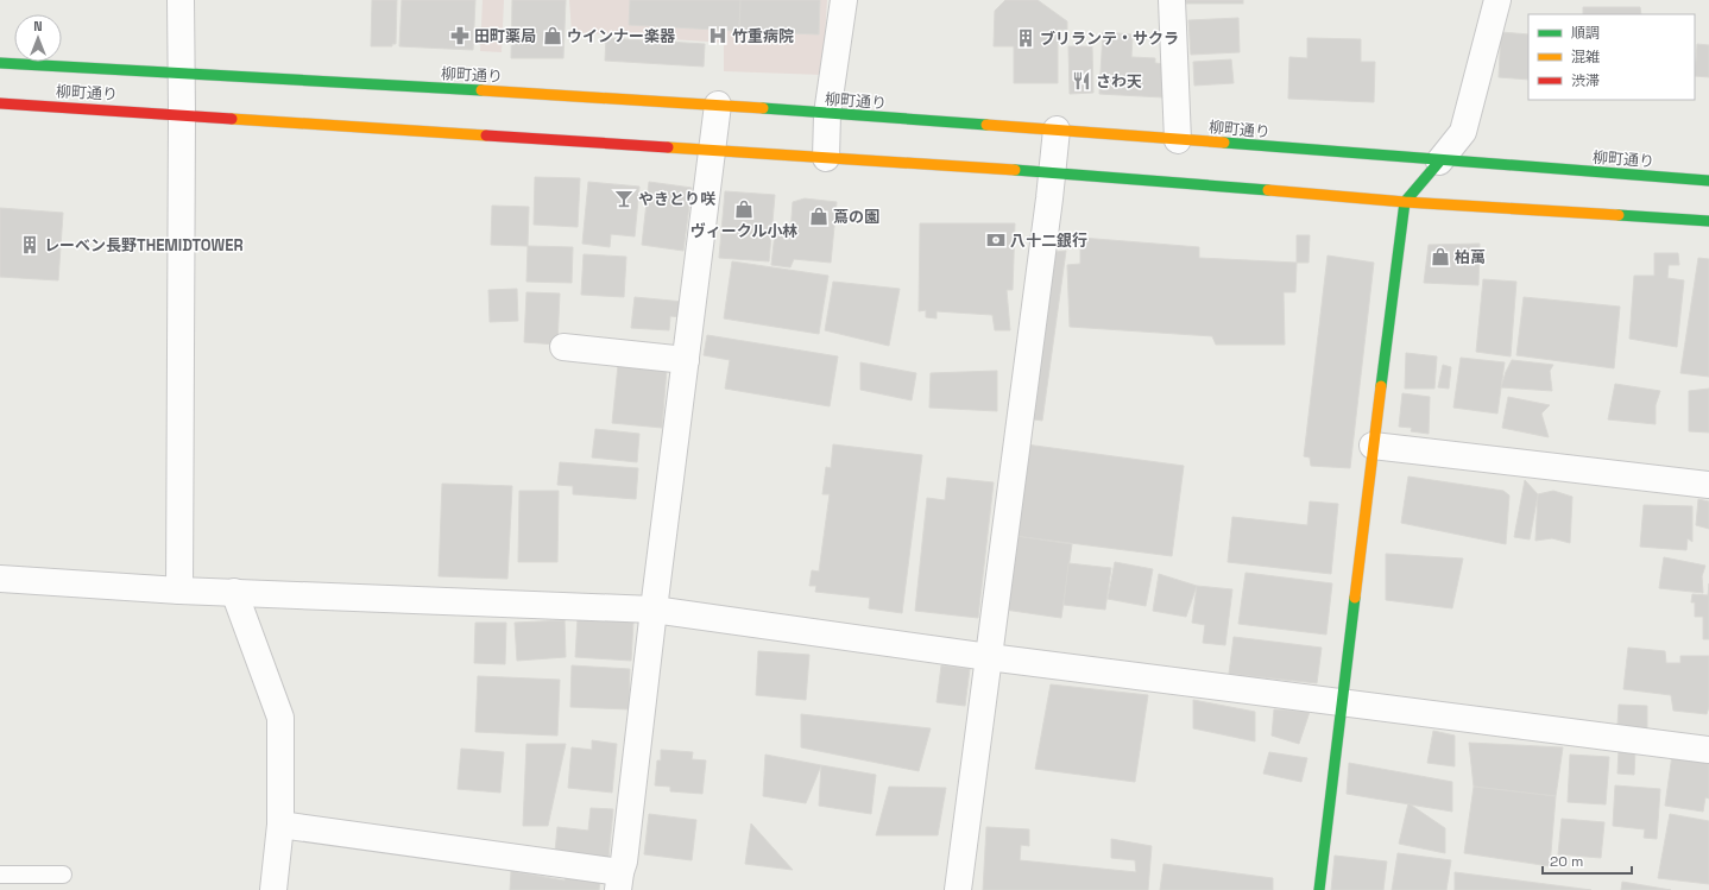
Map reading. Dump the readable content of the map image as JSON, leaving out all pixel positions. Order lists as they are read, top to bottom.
{
  "streets": {
    "main road": ["柳町通り"]
  },
  "places": {
    "pharmacy": ["田町薬局"],
    "shop": [
      "ウインナー楽器",
      "ヴィークル小林",
      "蔦の園",
      "柏萬"
    ],
    "hospital": ["竹重病院"],
    "building": ["ブリランテ・サクラ", "レーベン長野THEMIDTOWER"],
    "restaurant": ["さわ天"],
    "bar": ["やきとり咲"],
    "bank": ["八十二銀行"]
  },
  "legend": ["順調", "混雑", "渋滞"],
  "scale_bar": "20 m",
  "north": "top"
}
